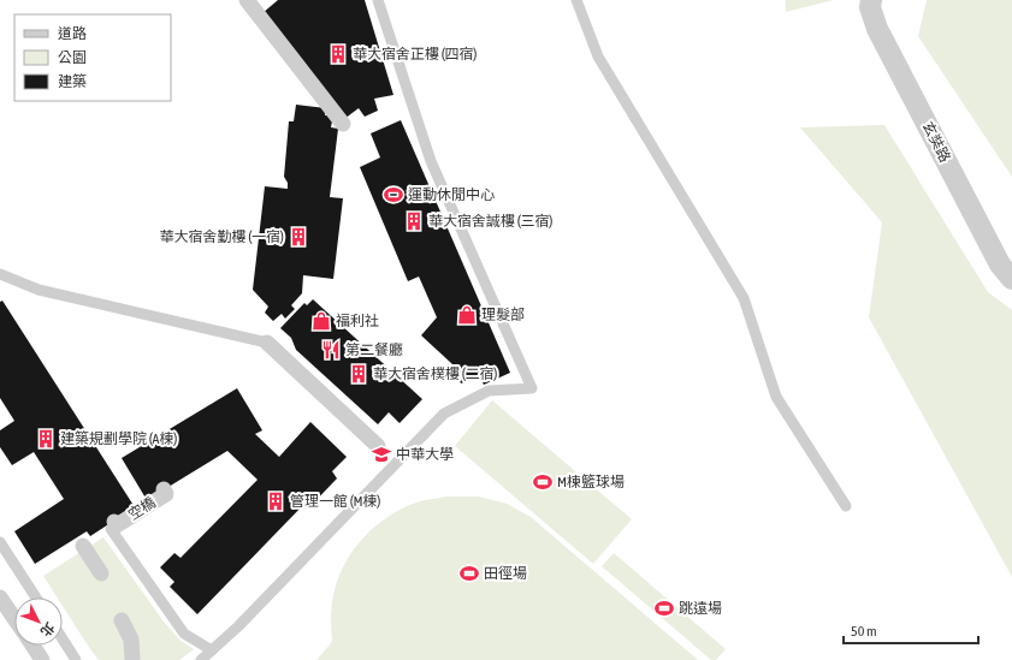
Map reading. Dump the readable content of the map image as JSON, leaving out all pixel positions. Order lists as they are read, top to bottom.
{
  "streets": {
    "street": ["玄奘路", "空橋"]
  },
  "places": {
    "building": [
      "華大宿舍正樓 (四宿)",
      "華大宿舍誠樓 (三宿)",
      "華大宿舍勤樓 (一宿)",
      "華大宿舍樸樓 (二宿)",
      "建築規劃學院 (A棟)",
      "管理一館 (M棟)"
    ],
    "sports": [
      "運動休閒中心",
      "M棟籃球場",
      "田徑場",
      "跳遠場"
    ],
    "shop": ["理髮部", "福利社"],
    "restaurant": ["第二餐廳"],
    "school or university": ["中華大學"]
  },
  "legend": ["道路", "公園", "建築"],
  "scale_bar": "50 m",
  "north": "bottom right"
}
